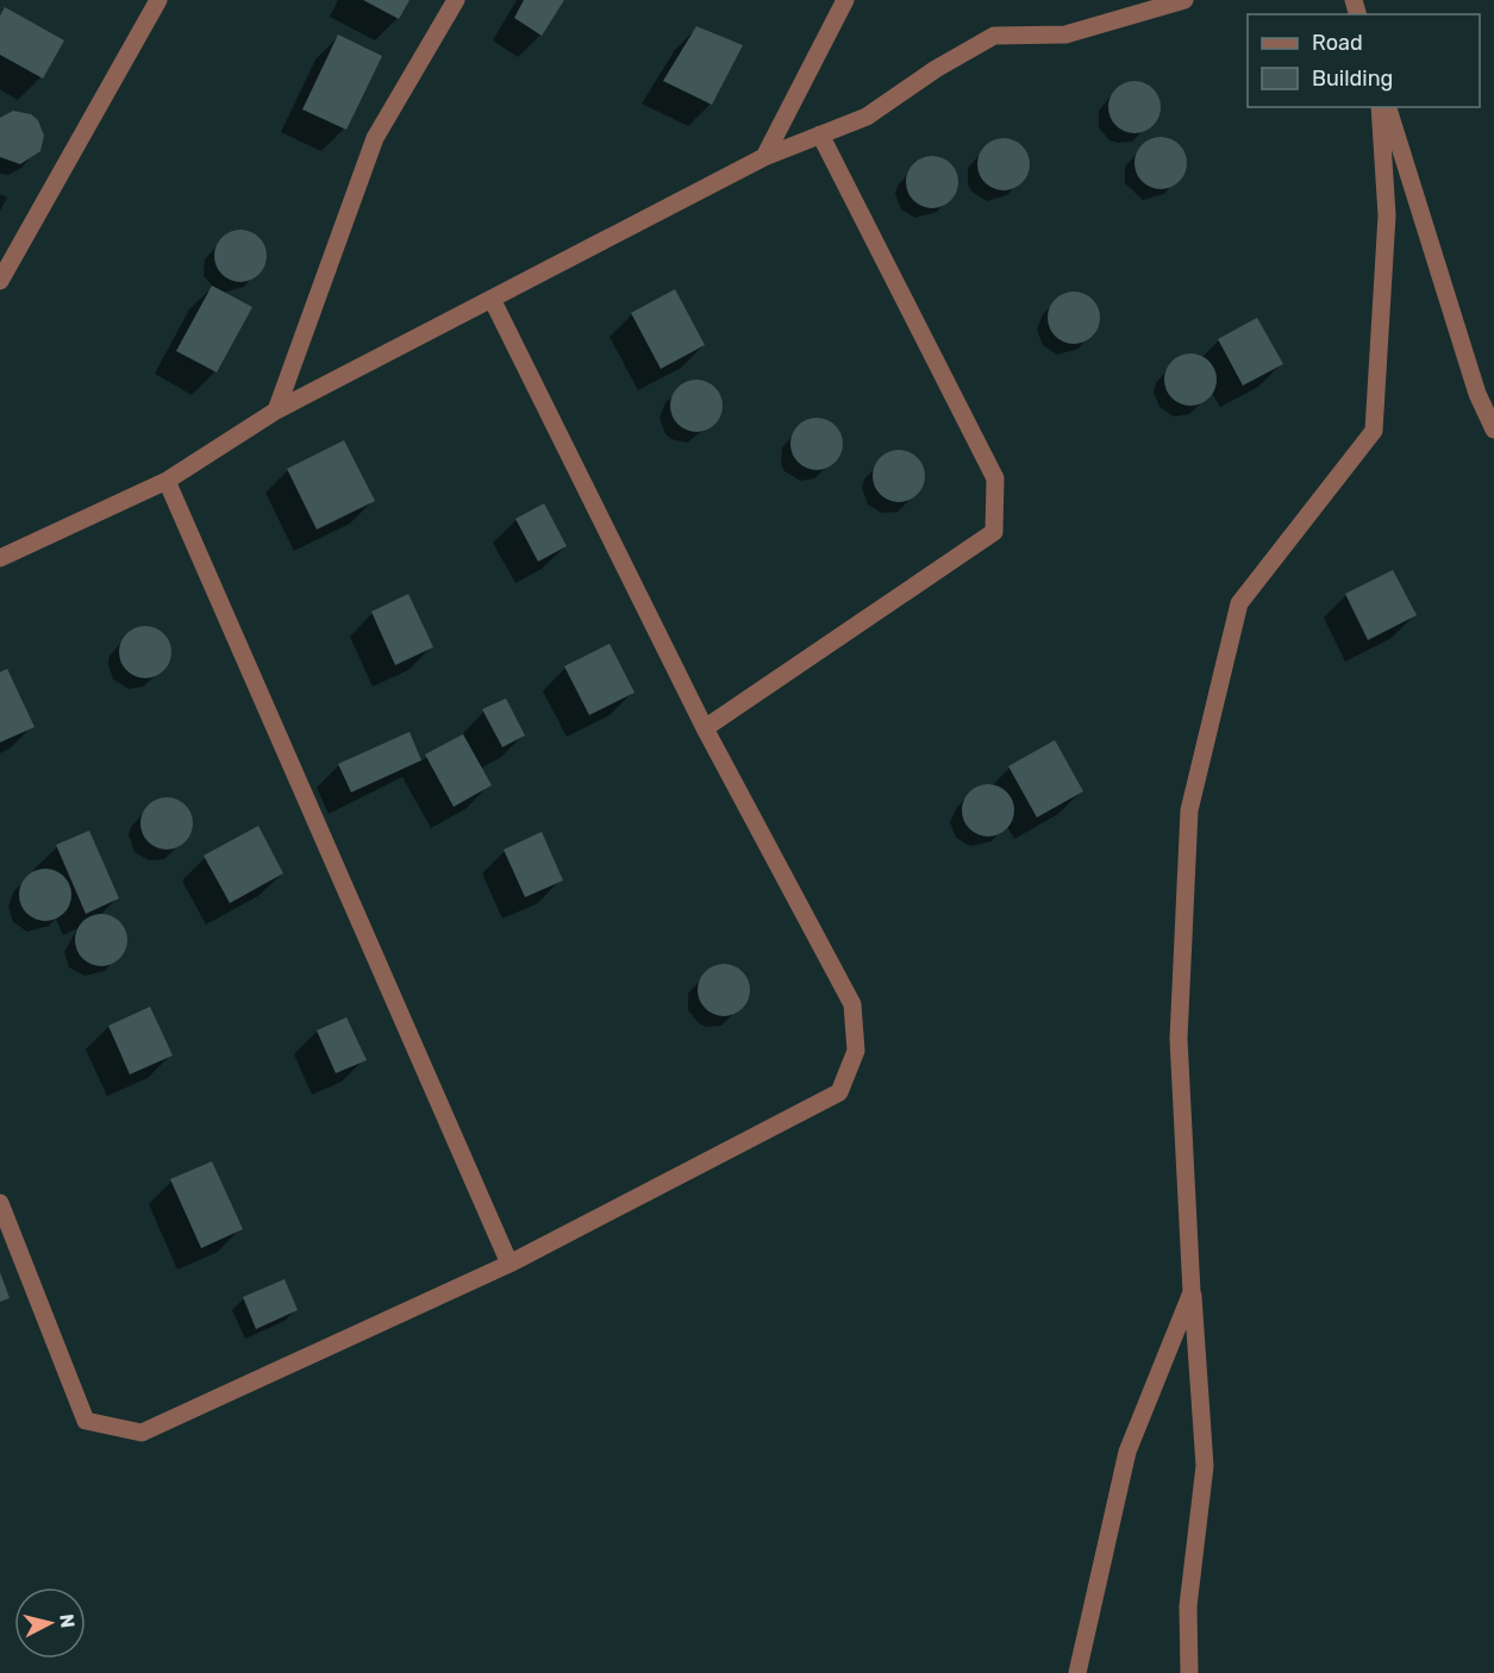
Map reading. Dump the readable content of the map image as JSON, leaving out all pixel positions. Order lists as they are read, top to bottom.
{
  "legend": ["Road", "Building"],
  "north": "right"
}
